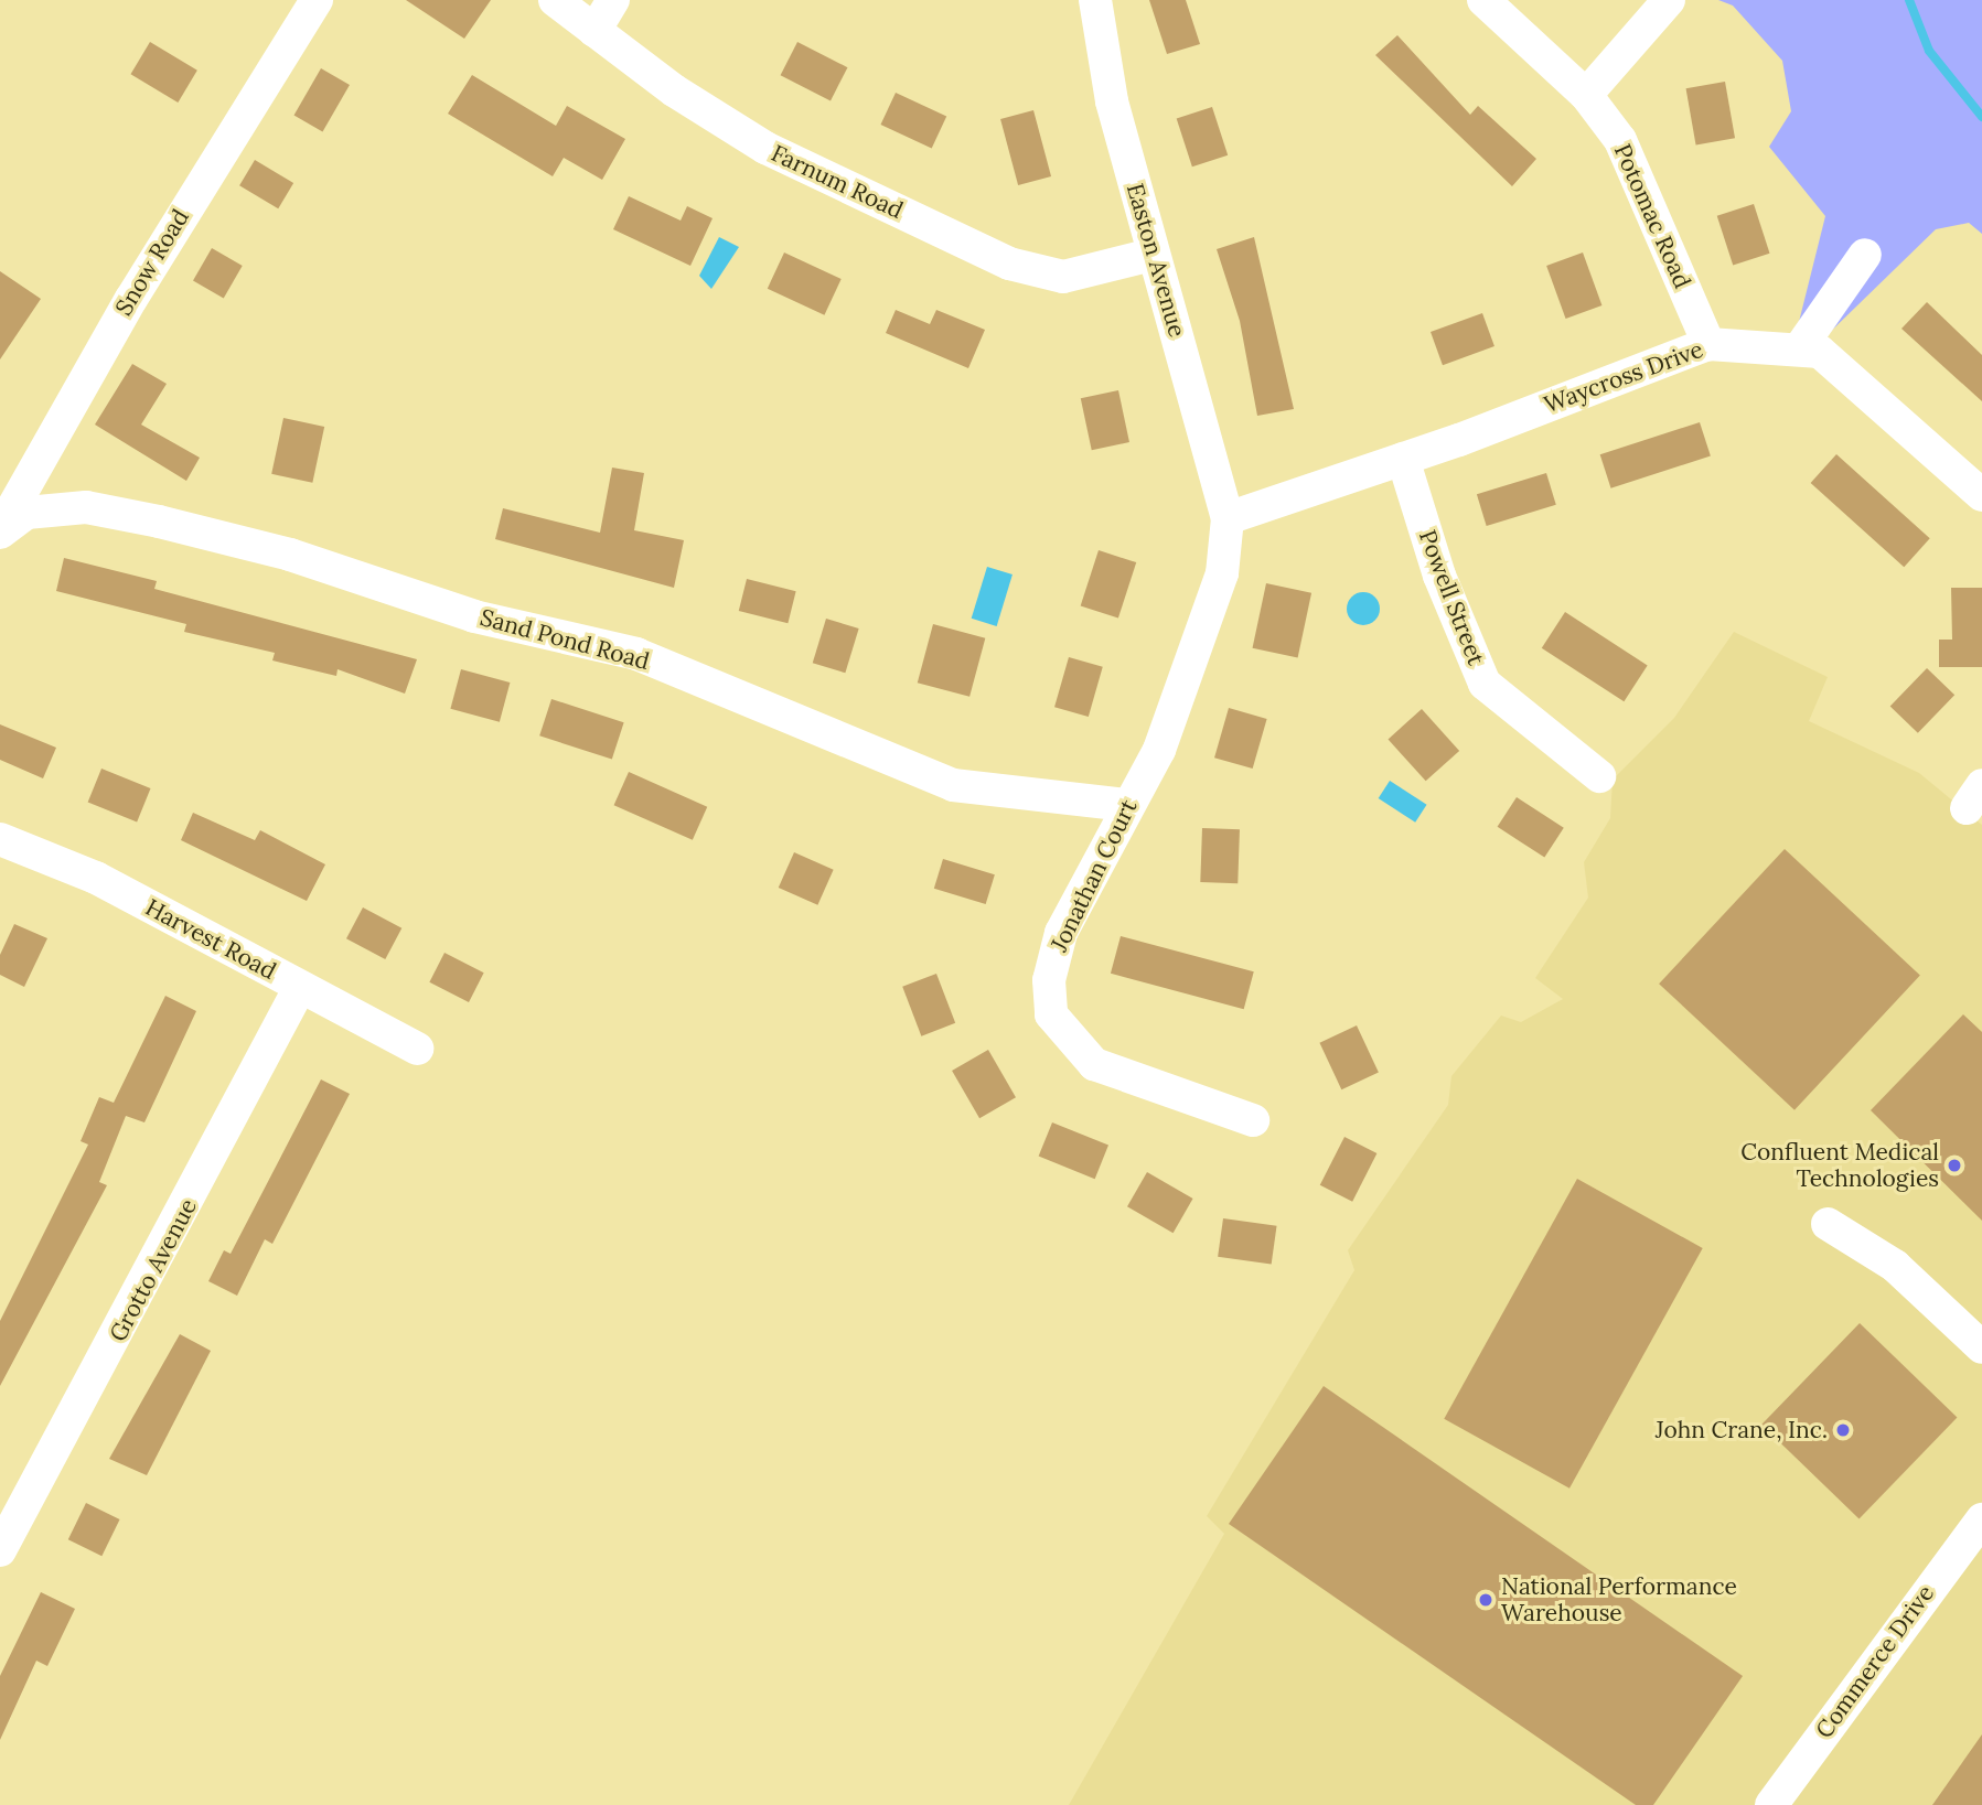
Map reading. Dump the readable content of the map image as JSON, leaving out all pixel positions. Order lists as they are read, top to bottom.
{
  "streets": {
    "street": [
      "Farnum Road",
      "Potomac Road",
      "Easton Avenue",
      "Snow Road",
      "Waycross Drive",
      "Powell Street",
      "Sand Pond Road",
      "Jonathan Court",
      "Harvest Road",
      "Grotto Avenue",
      "Commerce Drive"
    ]
  },
  "crossings": [
    ["Farnum Road", "Easton Avenue"],
    ["Potomac Road", "Waycross Drive"],
    ["Easton Avenue", "Waycross Drive"],
    ["Easton Avenue", "Jonathan Court"],
    ["Snow Road", "Sand Pond Road"],
    ["Waycross Drive", "Powell Street"],
    ["Waycross Drive", "Jonathan Court"],
    ["Sand Pond Road", "Jonathan Court"],
    ["Harvest Road", "Grotto Avenue"]
  ],
  "places": ["Confluent Medical Technologies", "John Crane, Inc.", "National Performance Warehouse"]
}
